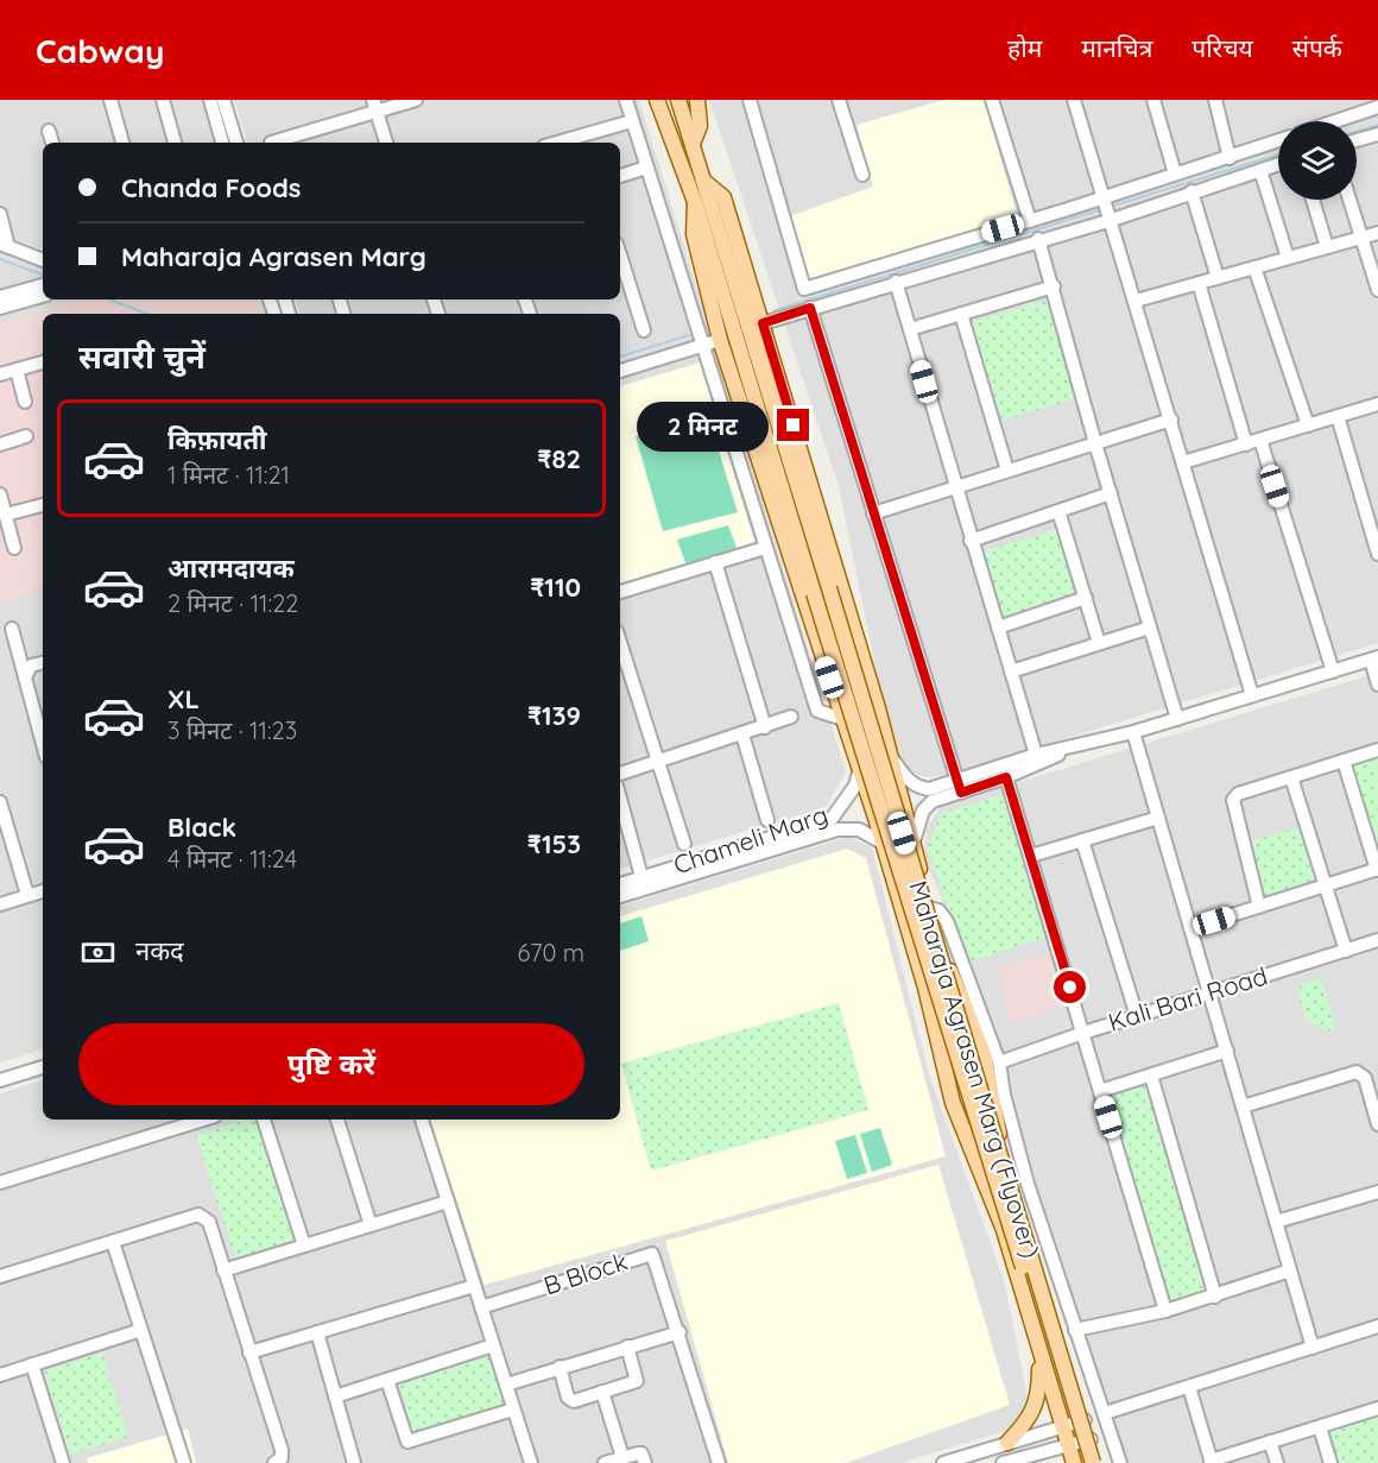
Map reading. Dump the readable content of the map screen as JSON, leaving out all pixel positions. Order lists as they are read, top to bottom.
{
  "streets": {
    "main road": ["Maharaja Agrasen Marg (Flyover)"],
    "street": ["Chameli Marg", "Kali Bari Road", "B Block"]
  },
  "page": {
    "header": "Cabway",
    "nav": [
      "होम",
      "मानचित्र",
      "परिचय",
      "संपर्क"
    ],
    "banner": ["Chanda Foods", "Maharaja Agrasen Marg"],
    "heading": "सवारी चुनें",
    "list": [
      {
        "name": "किफ़ायती",
        "note": "1 मिनट · 11:21",
        "value": "₹82"
      },
      {
        "name": "आरामदायक",
        "note": "2 मिनट · 11:22",
        "value": "₹110"
      },
      {
        "name": "XL",
        "note": "3 मिनट · 11:23",
        "value": "₹139"
      },
      {
        "name": "Black",
        "note": "4 मिनट · 11:24",
        "value": "₹153"
      }
    ],
    "bubble": "2 मिनट",
    "pay": ["नकद", "670 m"],
    "buttons": "पुष्टि करें"
  }
}
